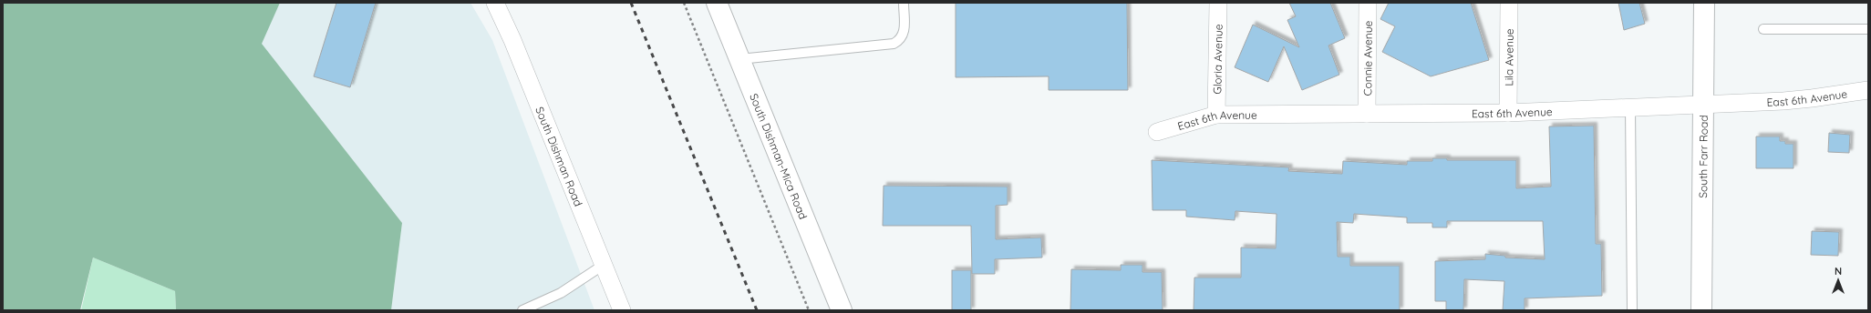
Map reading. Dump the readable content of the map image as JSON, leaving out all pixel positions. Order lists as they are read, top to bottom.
{
  "streets": {
    "main road": ["South Dishman-Mica Road", "South Farr Road"],
    "street": [
      "Lila Avenue",
      "Connie Avenue",
      "Gloria Avenue",
      "East 6th Avenue",
      "South Dishman Road"
    ]
  },
  "crossings": [
    ["Lila Avenue", "East 6th Avenue"],
    ["Connie Avenue", "East 6th Avenue"],
    ["Gloria Avenue", "East 6th Avenue"],
    ["East 6th Avenue", "South Farr Road"]
  ],
  "north": "top"
}
